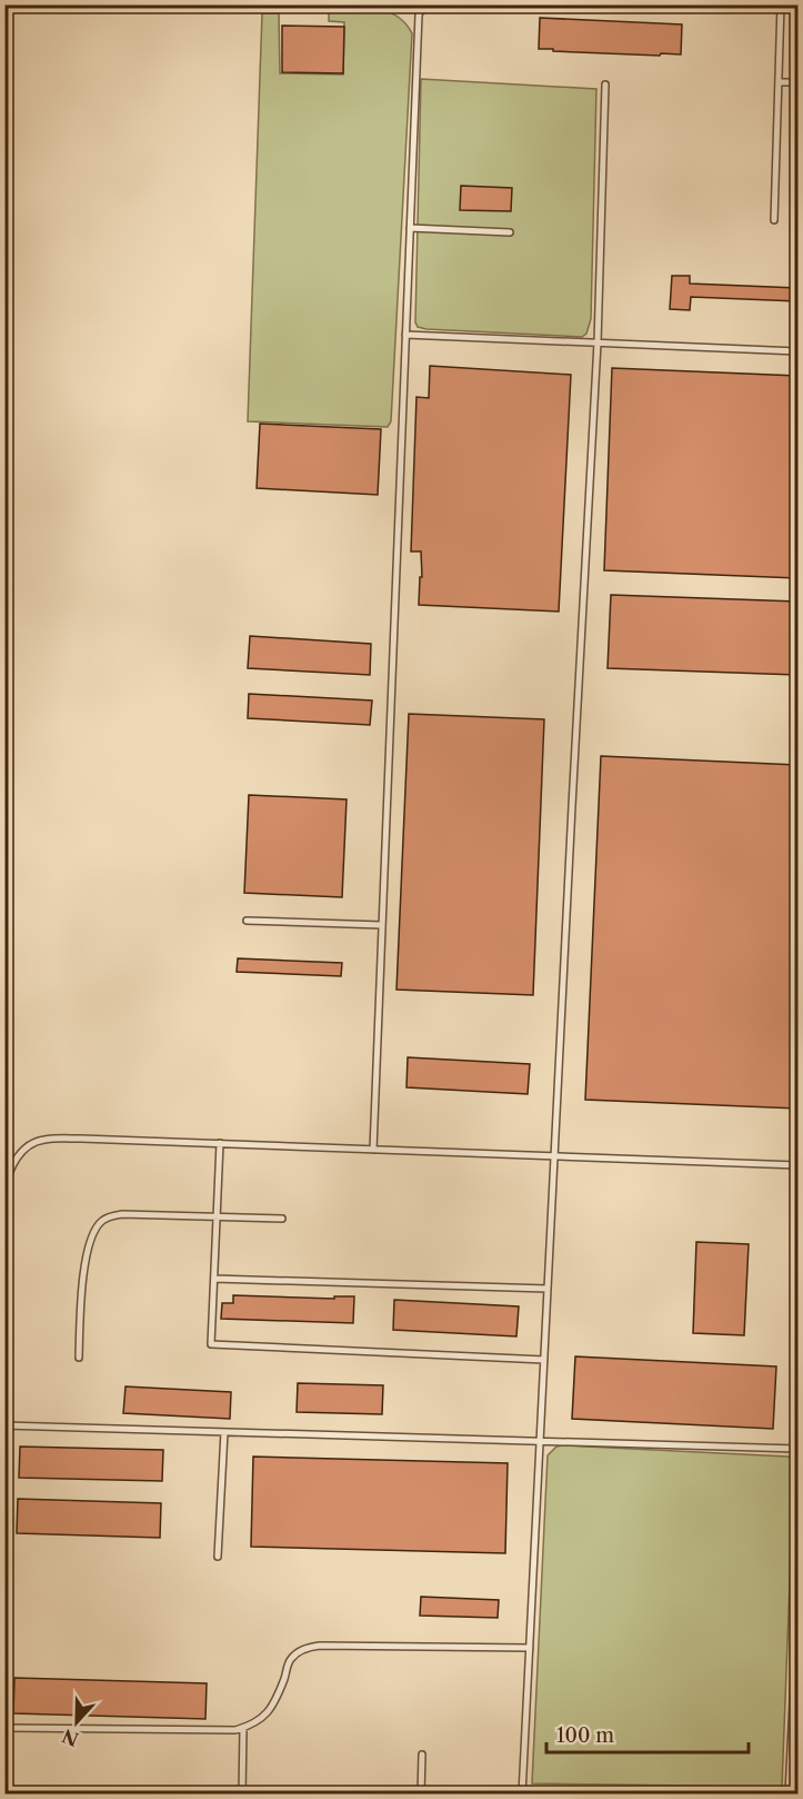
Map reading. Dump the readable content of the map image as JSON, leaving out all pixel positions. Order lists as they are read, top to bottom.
{
  "scale_bar": "100 m",
  "north": "bottom"
}
